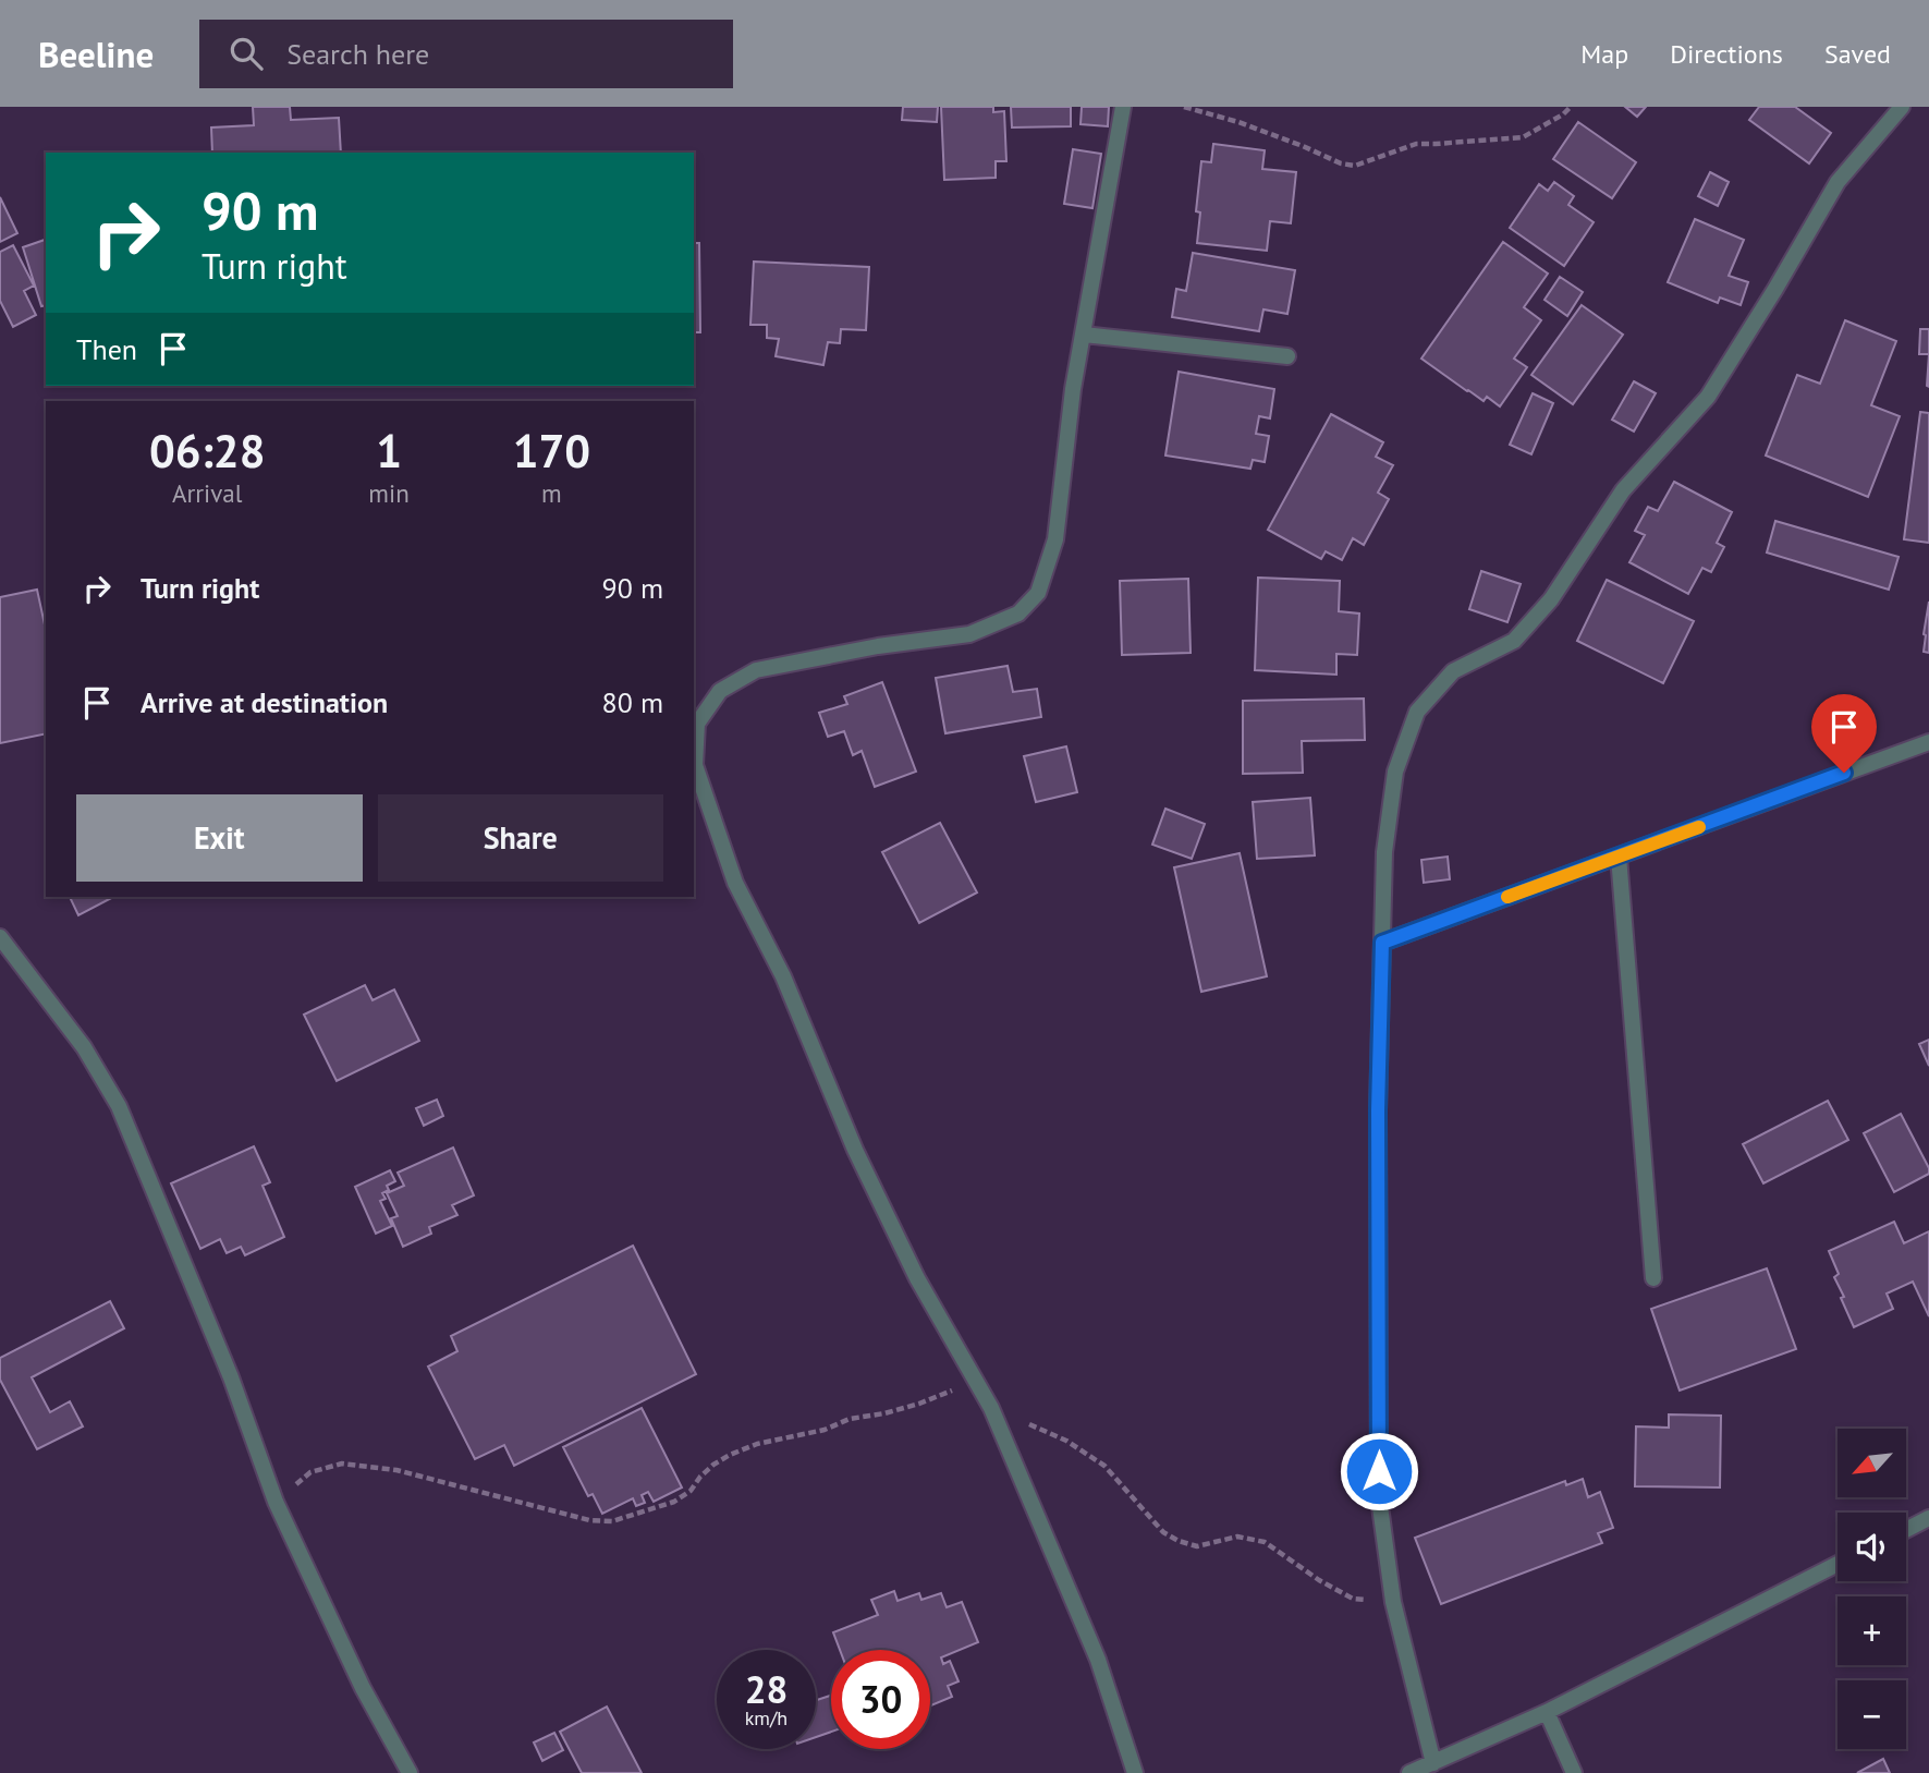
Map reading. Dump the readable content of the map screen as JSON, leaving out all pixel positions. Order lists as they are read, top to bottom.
{
  "north": "bottom left",
  "page": {
    "header": "Beeline",
    "search": "Search here",
    "nav": ["Map", "Directions", "Saved"],
    "turn": ["90 m", "Turn right"],
    "then": "Then",
    "eta": [
      "06:28",
      "Arrival",
      "1",
      "min",
      "170",
      "m"
    ],
    "list": [
      {
        "name": "Turn right",
        "value": "90 m"
      },
      {
        "name": "Arrive at destination",
        "value": "80 m"
      }
    ],
    "buttons": ["Exit", "Share"],
    "map_buttons": ["+", "−"],
    "speed": "28 km/h",
    "limit": "30"
  }
}
